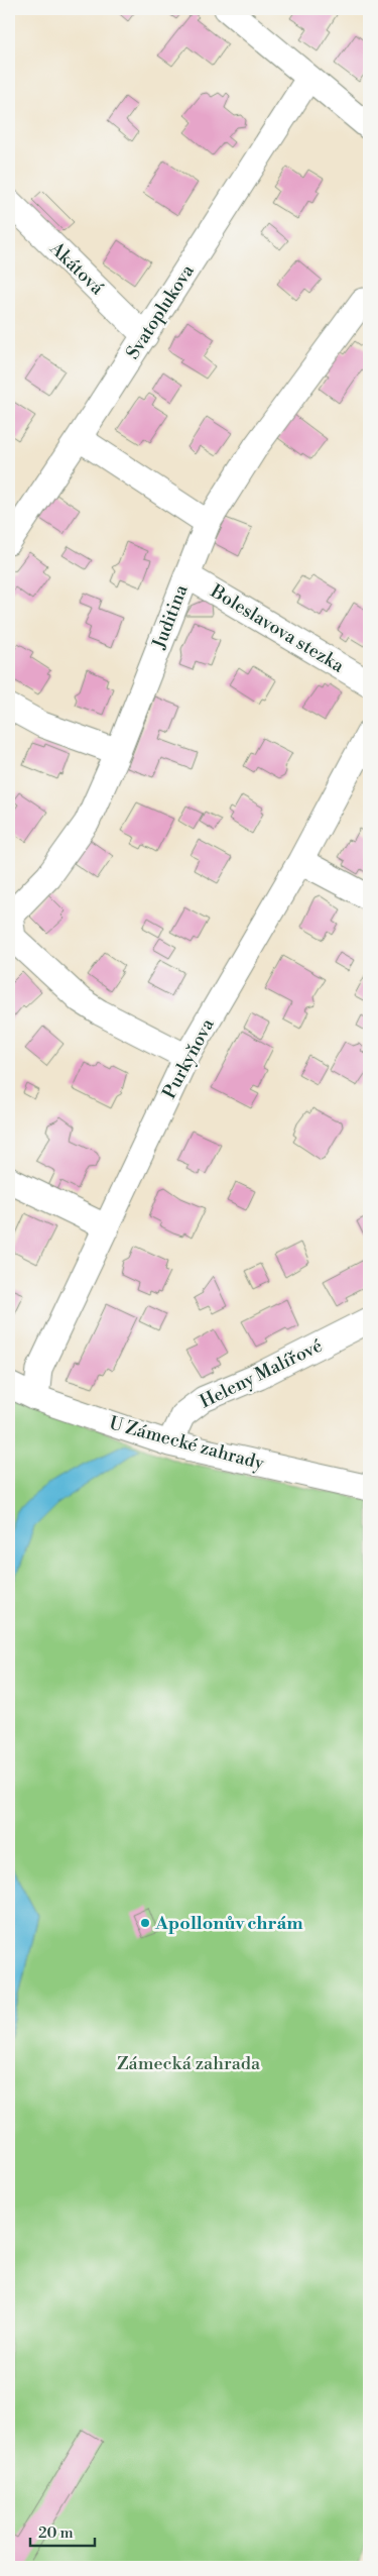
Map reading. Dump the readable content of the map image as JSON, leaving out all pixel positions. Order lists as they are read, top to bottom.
{
  "streets": {
    "street": [
      "Akátová",
      "Svatoplukova",
      "Juditina",
      "Boleslavova stezka",
      "Purkyňova",
      "Heleny Malířové",
      "U Zámecké zahrady"
    ]
  },
  "crossings": [
    ["Akátová", "Svatoplukova"],
    ["Juditina", "Boleslavova stezka"],
    ["Purkyňova", "U Zámecké zahrady"],
    ["Heleny Malířové", "U Zámecké zahrady"]
  ],
  "parks": ["Zámecká zahrada"],
  "places": ["Apollonův chrám"],
  "scale_bar": "20 m"
}
